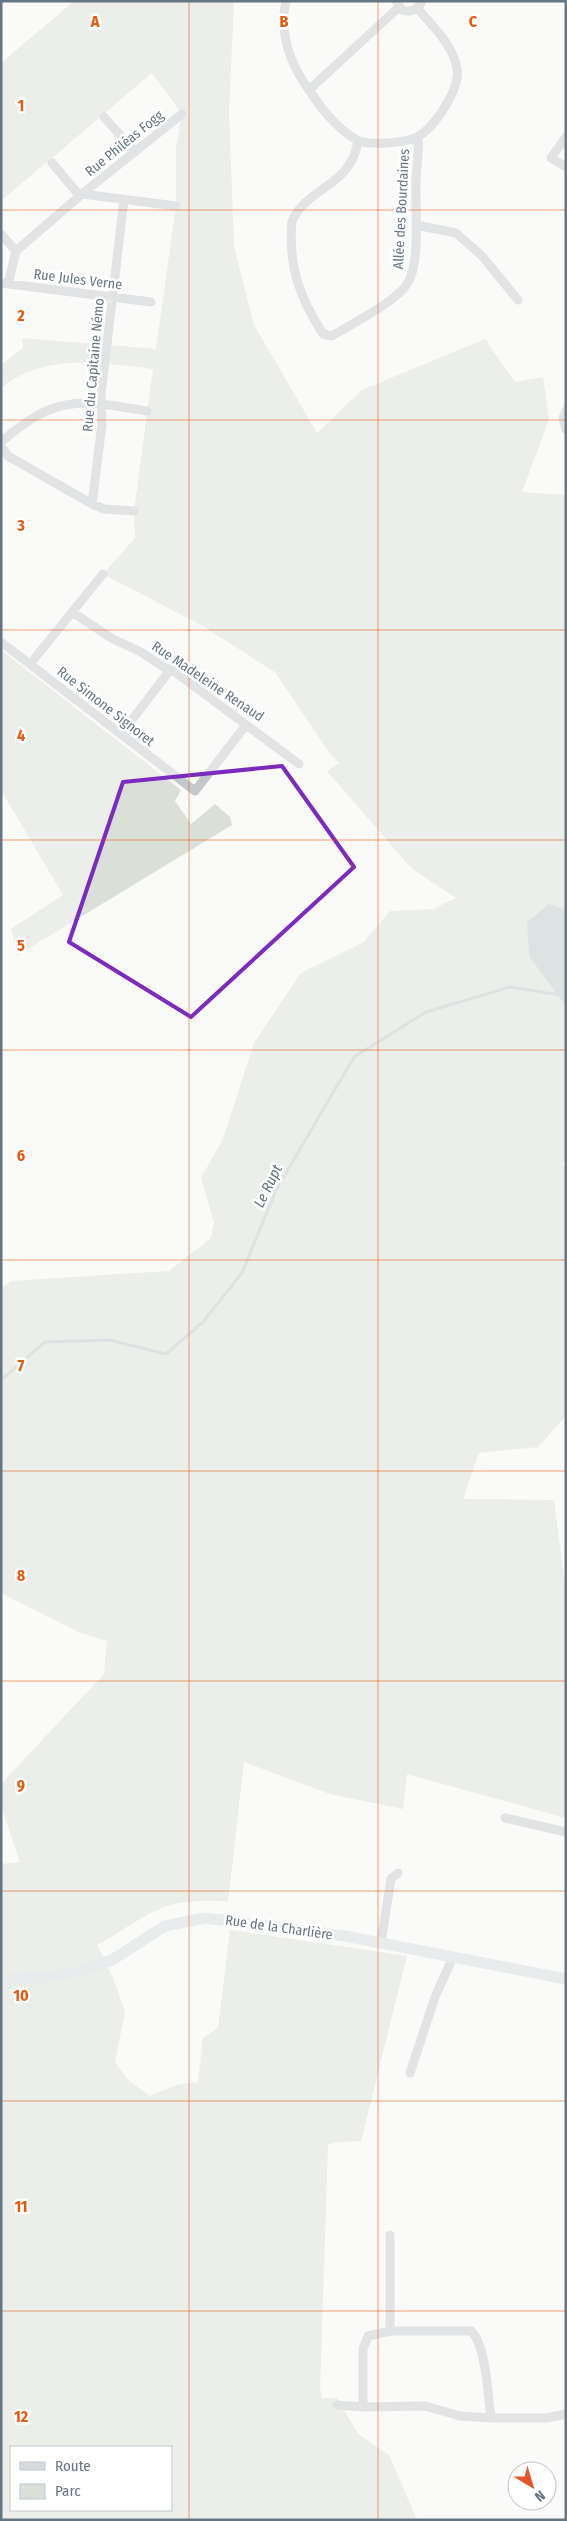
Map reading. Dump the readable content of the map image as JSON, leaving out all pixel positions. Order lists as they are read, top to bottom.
{
  "streets": {
    "street": [
      "Rue Philéas Fogg",
      "Allée des Bourdaines",
      "Rue Jules Verne",
      "Rue du Capitaine Némo",
      "Rue Madeleine Renaud",
      "Rue Simone Signoret",
      "Rue de la Charlière"
    ]
  },
  "crossings": [
    ["Rue Philéas Fogg", "Rue du Capitaine Némo"],
    ["Rue Jules Verne", "Rue du Capitaine Némo"],
    ["Rue Madeleine Renaud", "Rue Simone Signoret"]
  ],
  "water": ["Le Rupt"],
  "legend": ["Route", "Parc"],
  "north": "bottom right",
  "grid": {
    "columns": ["A", "B", "C"],
    "rows": [
      "1",
      "2",
      "3",
      "4",
      "5",
      "6",
      "7",
      "8",
      "9",
      "10",
      "11",
      "12"
    ]
  }
}
